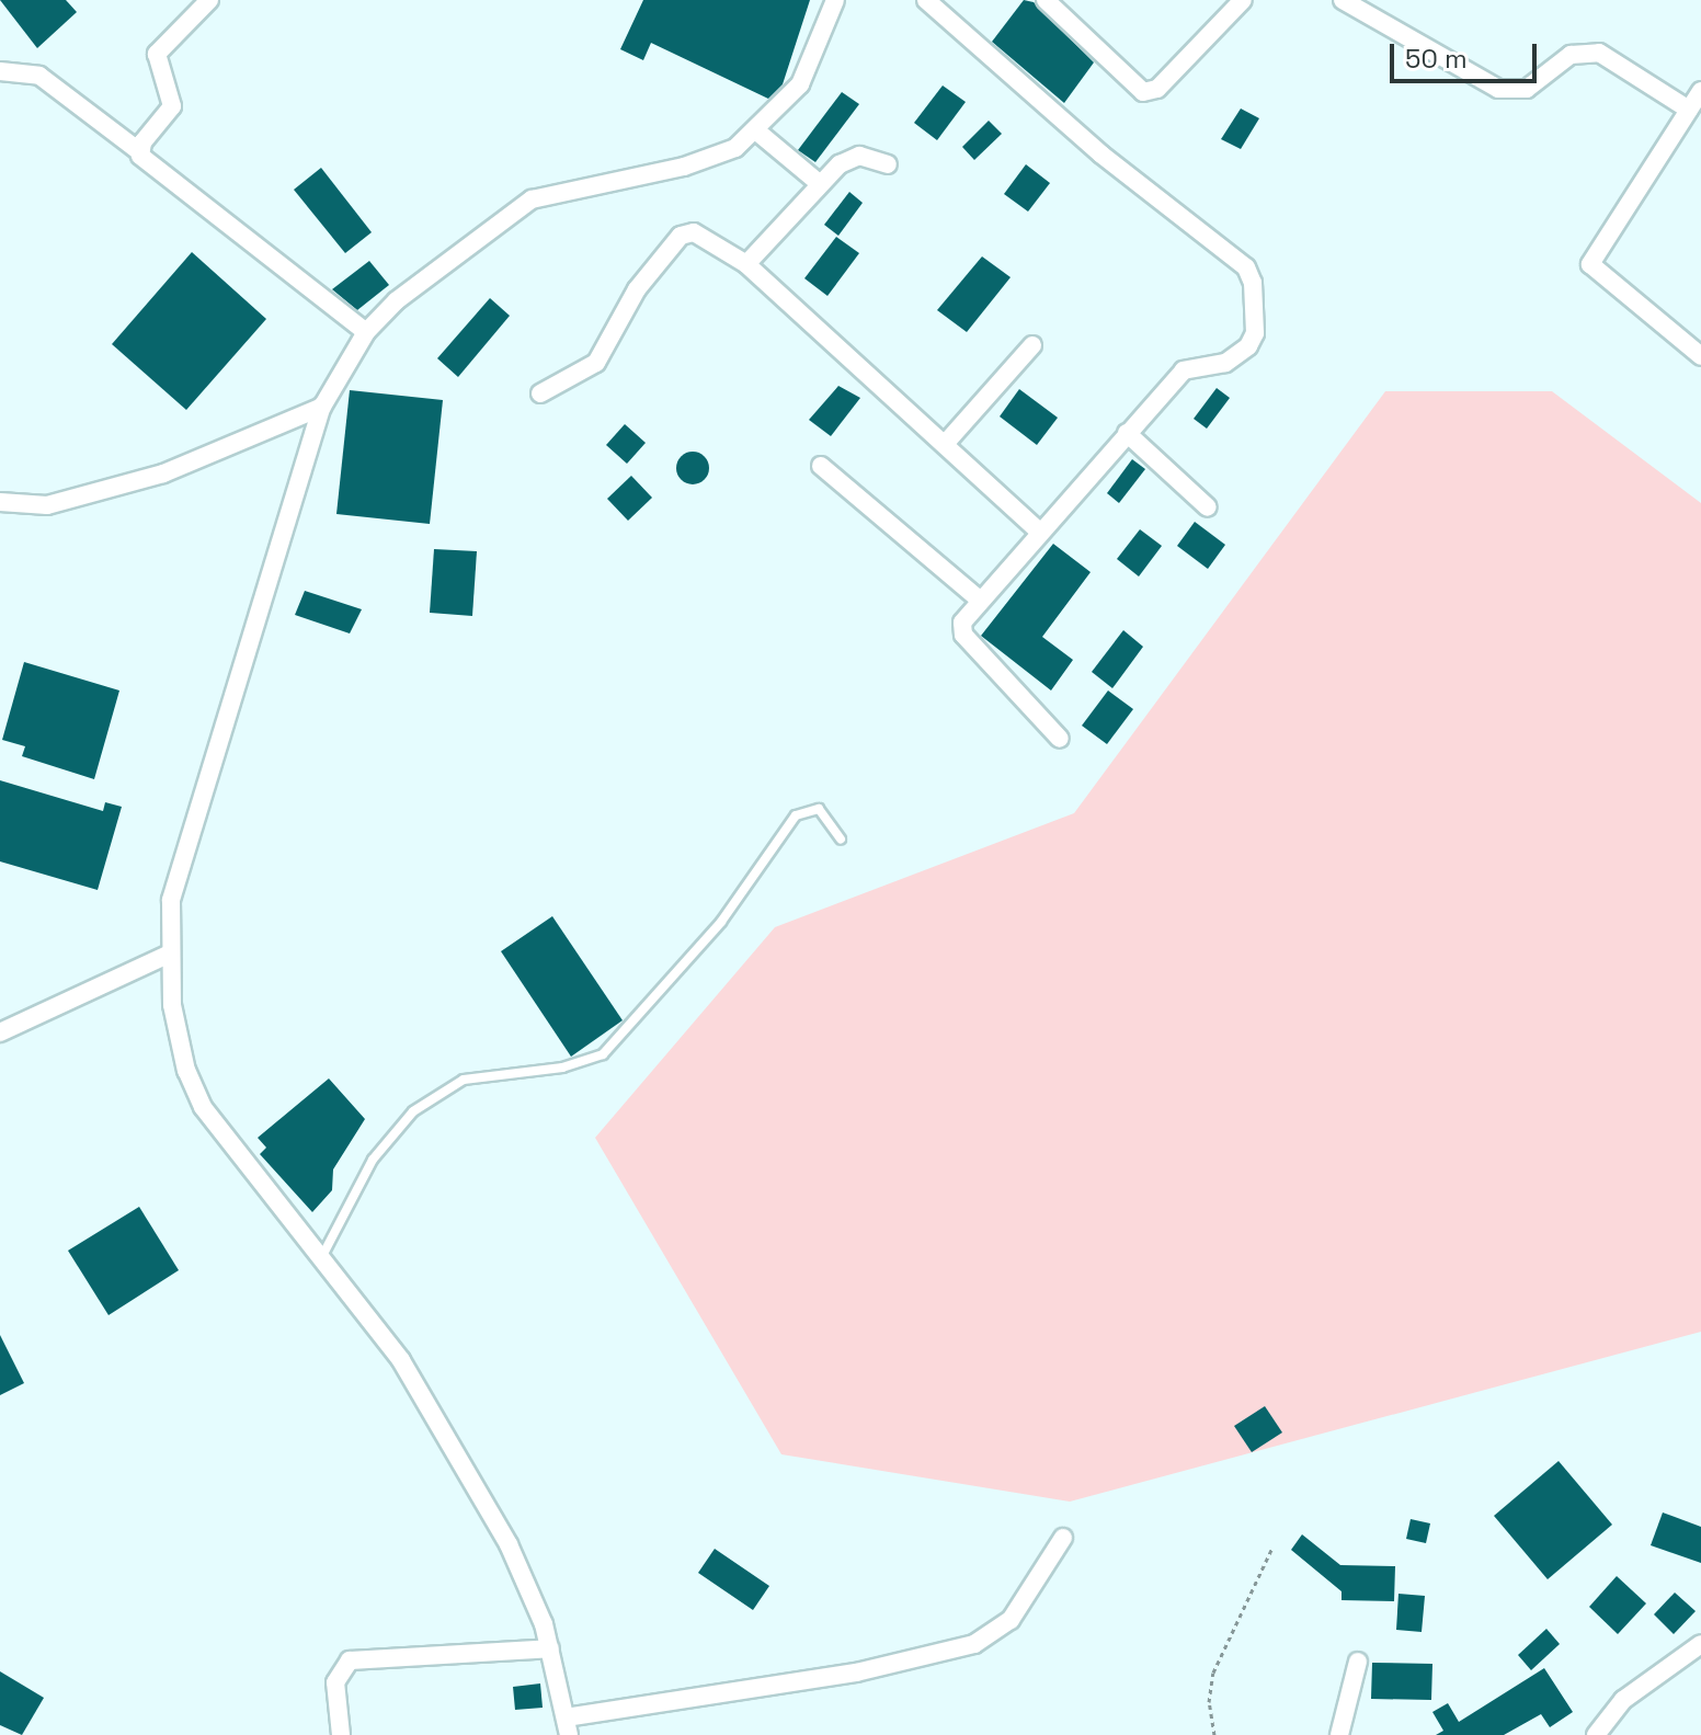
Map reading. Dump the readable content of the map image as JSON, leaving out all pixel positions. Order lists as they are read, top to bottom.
{
  "scale_bar": "50 m"
}
